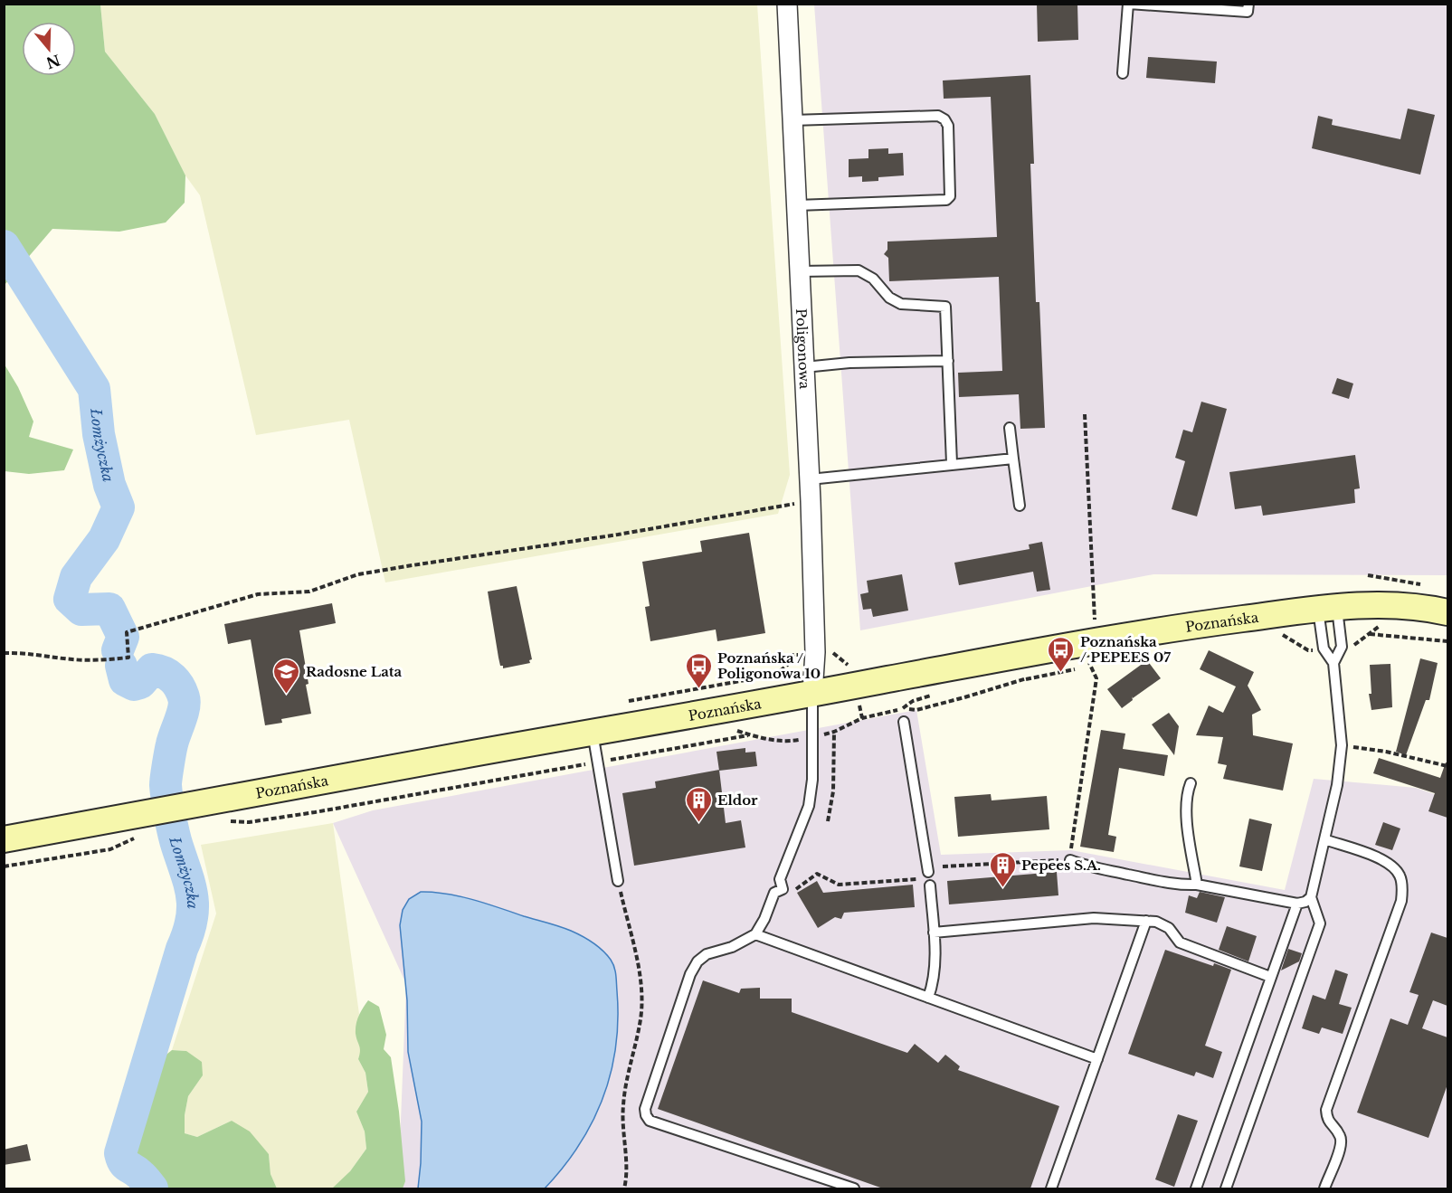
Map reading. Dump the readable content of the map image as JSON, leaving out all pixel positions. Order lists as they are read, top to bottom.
{
  "streets": {
    "main road": ["Poznańska"],
    "street": ["Poligonowa"]
  },
  "crossings": [
    ["Poligonowa", "Poznańska"]
  ],
  "water": ["Łomżyczka"],
  "places": {
    "bus stop": ["Poznańska / PEPEES 07", "Poznańska / Poligonowa 10"],
    "school or university": ["Radosne Lata"],
    "building": ["Eldor", "Pepees S.A."]
  },
  "north": "bottom"
}
